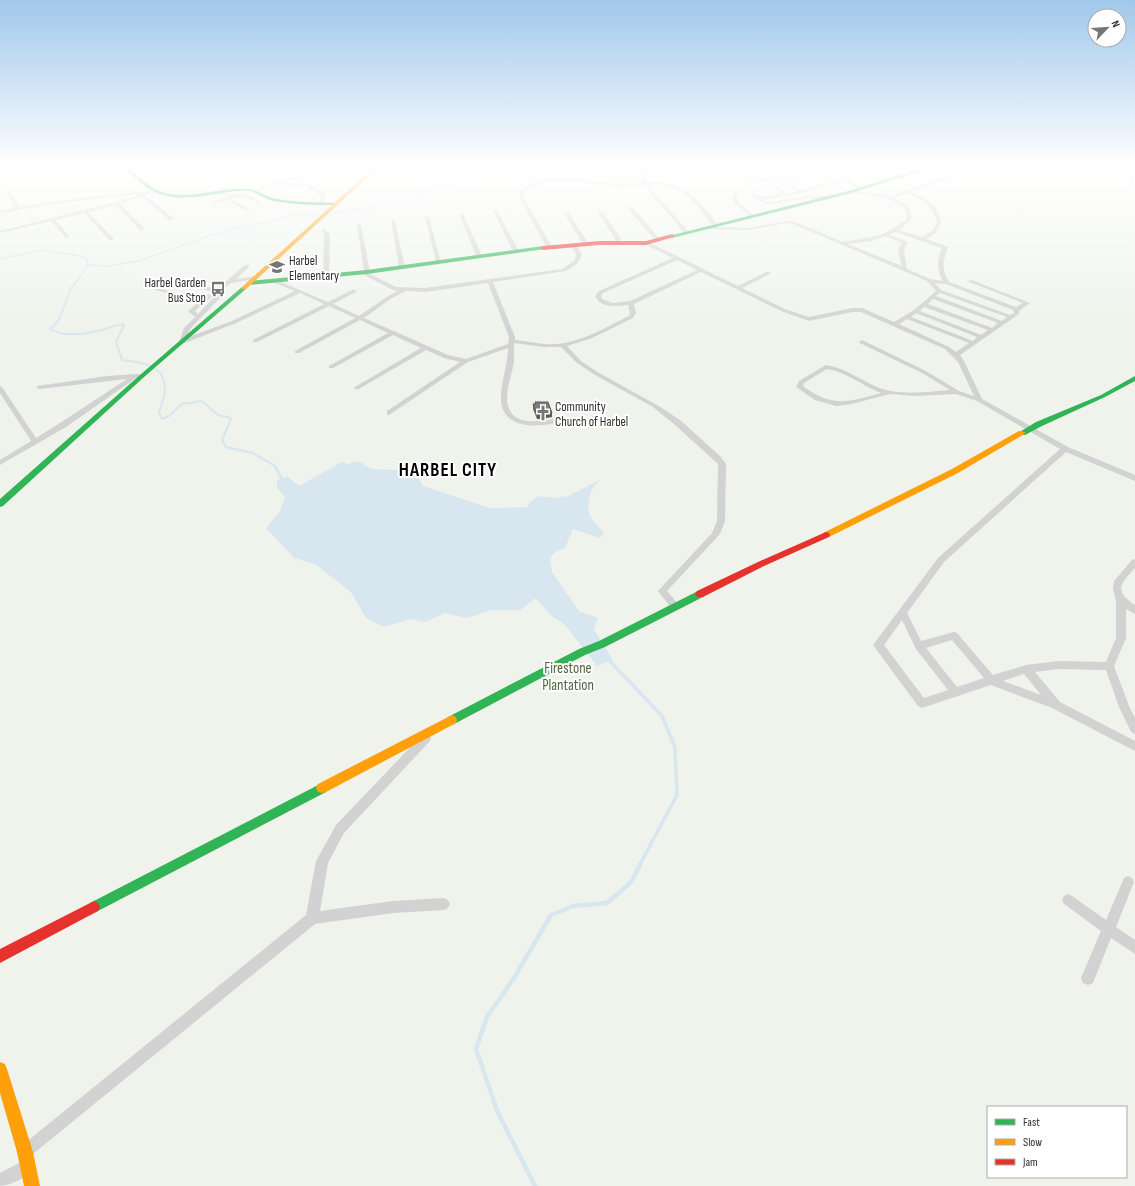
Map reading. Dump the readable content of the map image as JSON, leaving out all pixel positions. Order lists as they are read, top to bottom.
{
  "districts": ["HARBEL CITY"],
  "parks": ["Firestone Plantation"],
  "places": {
    "school or university": ["Harbel Elementary"],
    "bus stop": ["Harbel Garden Bus Stop"],
    "church": ["Community Church of Harbel"]
  },
  "legend": ["Fast", "Slow", "Jam"],
  "north": "top right"
}
